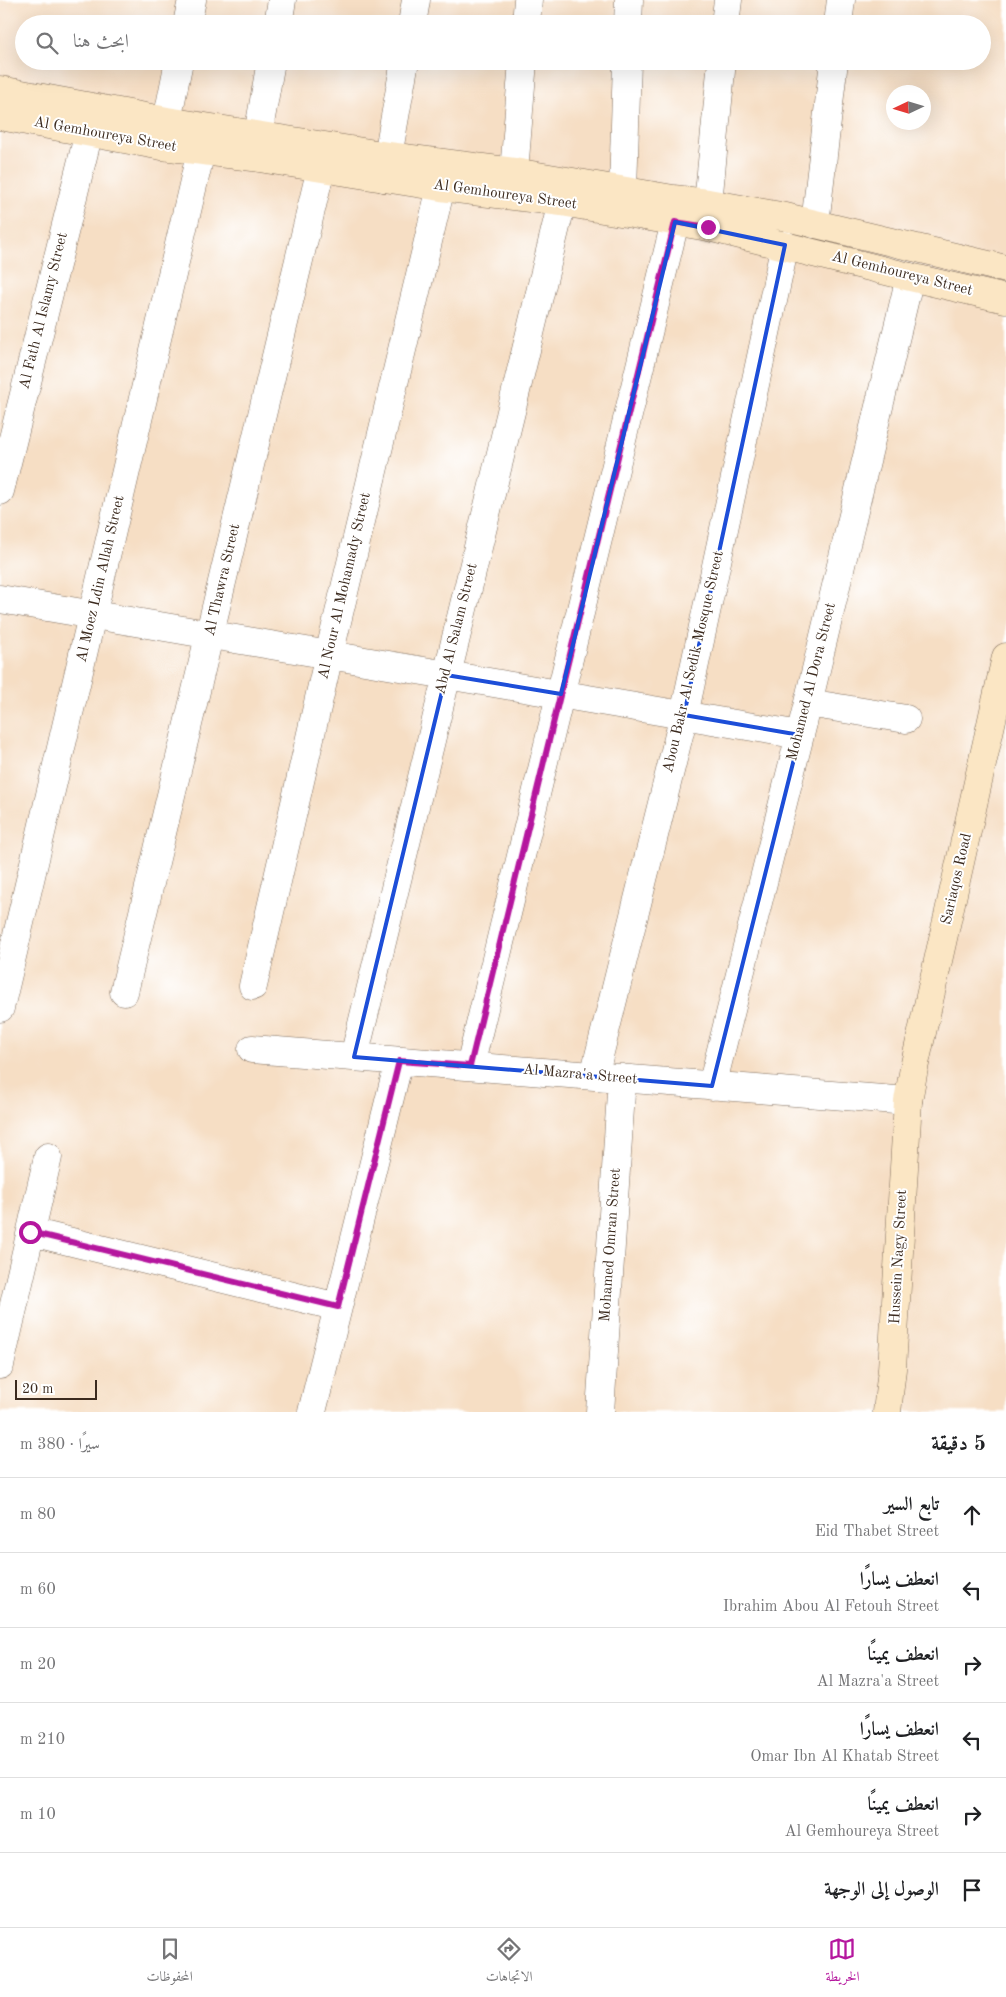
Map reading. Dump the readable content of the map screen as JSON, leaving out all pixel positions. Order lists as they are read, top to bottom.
{
  "streets": {
    "main road": ["Al Gemhoureya Street", "Sariaqos Road", "Hussein Nagy Street"],
    "street": [
      "Al Fath Al Islamy Street",
      "Al Moez Ldin Allah Street",
      "Al Thawra Street",
      "Al Nour Al Mohamady Street",
      "Abd Al Salam Street",
      "Abou Bakr Al Sedik Mosque Street",
      "Mohamed Al Dora Street",
      "Al Mazra'a Street",
      "Mohamed Omran Street"
    ]
  },
  "crossings": [
    ["Al Gemhoureya Street", "Al Fath Al Islamy Street"],
    ["Al Gemhoureya Street", "Al Moez Ldin Allah Street"],
    ["Al Gemhoureya Street", "Al Thawra Street"],
    ["Al Gemhoureya Street", "Al Nour Al Mohamady Street"],
    ["Al Gemhoureya Street", "Abd Al Salam Street"],
    ["Al Gemhoureya Street", "Abou Bakr Al Sedik Mosque Street"],
    ["Al Gemhoureya Street", "Mohamed Al Dora Street"],
    ["Abd Al Salam Street", "Al Mazra'a Street"],
    ["Abou Bakr Al Sedik Mosque Street", "Al Mazra'a Street"],
    ["Mohamed Al Dora Street", "Al Mazra'a Street"],
    ["Sariaqos Road", "Al Mazra'a Street"],
    ["Sariaqos Road", "Hussein Nagy Street"],
    ["Al Mazra'a Street", "Mohamed Omran Street"],
    ["Al Mazra'a Street", "Hussein Nagy Street"]
  ],
  "scale_bar": "20 m",
  "north": "left",
  "page": {
    "search": "ابحث هنا",
    "scale": "20 m",
    "heading": ["5 دقيقة", "سيرًا · 380 m"],
    "list": [
      ["تابع السير", "Eid Thabet Street", "80 m"],
      ["انعطف يسارًا", "Ibrahim Abou Al Fetouh Street", "60 m"],
      ["انعطف يمينًا", "Al Mazra'a Street", "20 m"],
      ["انعطف يسارًا", "Omar Ibn Al Khatab Street", "210 m"],
      ["انعطف يمينًا", "Al Gemhoureya Street", "10 m"],
      "الوصول إلى الوجهة"
    ],
    "nav": ["الخريطة", "الاتجاهات", "المحفوظات"]
  }
}
